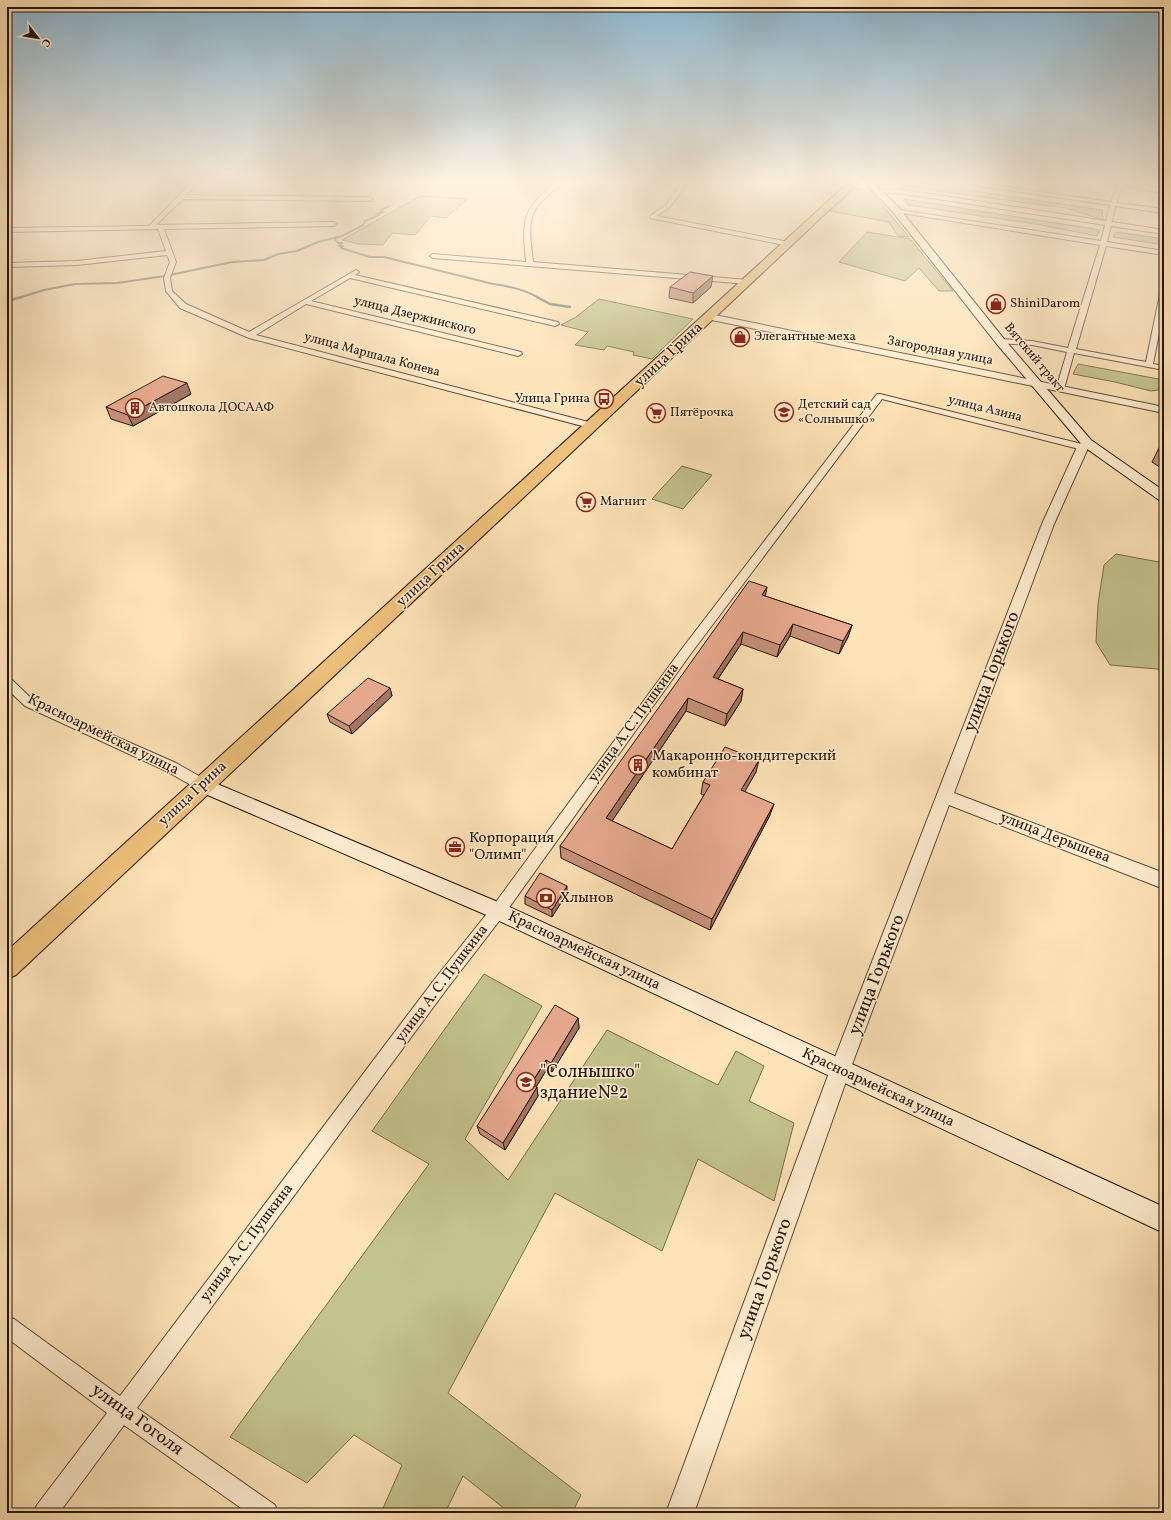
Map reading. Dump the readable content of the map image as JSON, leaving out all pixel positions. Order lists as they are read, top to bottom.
{
  "streets": {
    "highway": ["улица Грина"],
    "main road": ["Вятский тракт", "Красноармейская улица"],
    "street": [
      "улица Дзержинского",
      "Загородная улица",
      "улица Маршала Конева",
      "улица Азина",
      "улица Горького",
      "улица А. С. Пушкина",
      "улица Дерышева",
      "улица Гоголя"
    ]
  },
  "crossings": [
    ["Загородная улица", "улица Грина"],
    ["Загородная улица", "Вятский тракт"],
    ["улица Маршала Конева", "улица Грина"],
    ["улица Грина", "Красноармейская улица"],
    ["Вятский тракт", "улица Азина"],
    ["Вятский тракт", "улица Горького"],
    ["улица Азина", "улица Горького"],
    ["улица Азина", "улица А. С. Пушкина"],
    ["улица Горького", "Красноармейская улица"],
    ["улица Горького", "улица Дерышева"],
    ["улица А. С. Пушкина", "Красноармейская улица"],
    ["улица А. С. Пушкина", "улица Гоголя"]
  ],
  "places": {
    "shop": ["ShiniDarom", "Элегантные меха"],
    "bus stop": ["Улица Грина"],
    "building": ["Автошкола ДОСААФ", "Макаронно-кондитерский комбинат"],
    "school or university": ["Детский сад «Солнышко»", "\"Солнышко\" здание№2"],
    "supermarket": ["Пятёрочка", "Магнит"],
    "office": ["Корпорация \"Олимп\""],
    "bank": ["Хлынов"]
  },
  "north": "bottom right"
}
